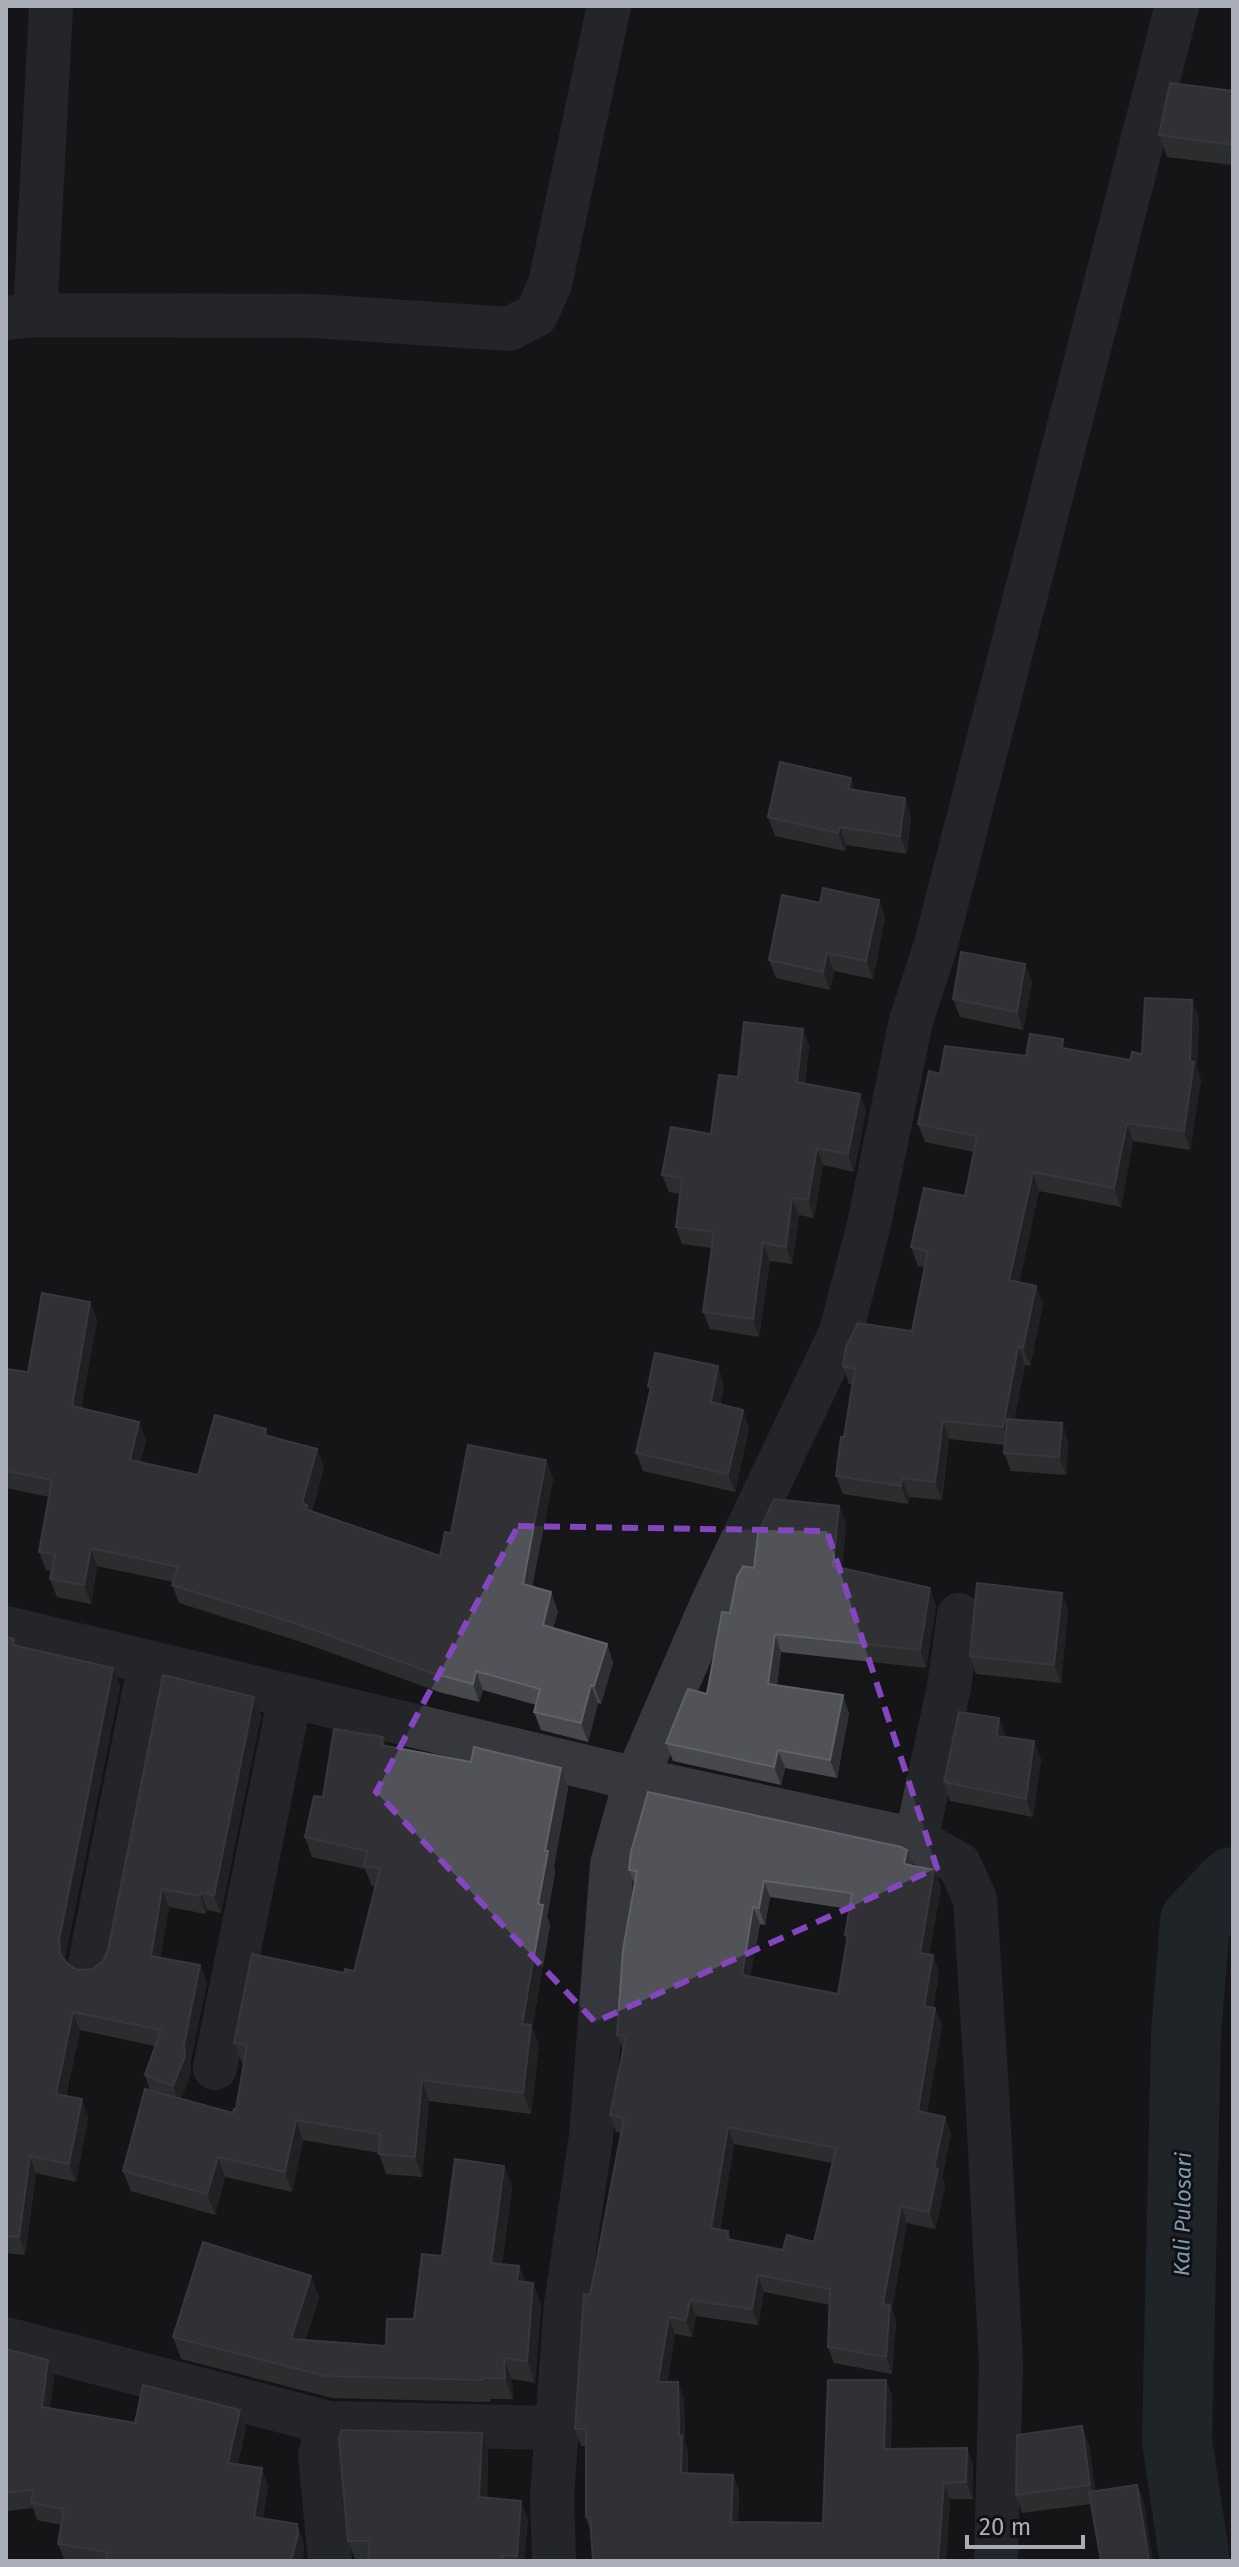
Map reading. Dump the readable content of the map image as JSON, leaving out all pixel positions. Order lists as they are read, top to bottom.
{
  "water": ["Kali Pulosari"],
  "scale_bar": "20 m"
}
